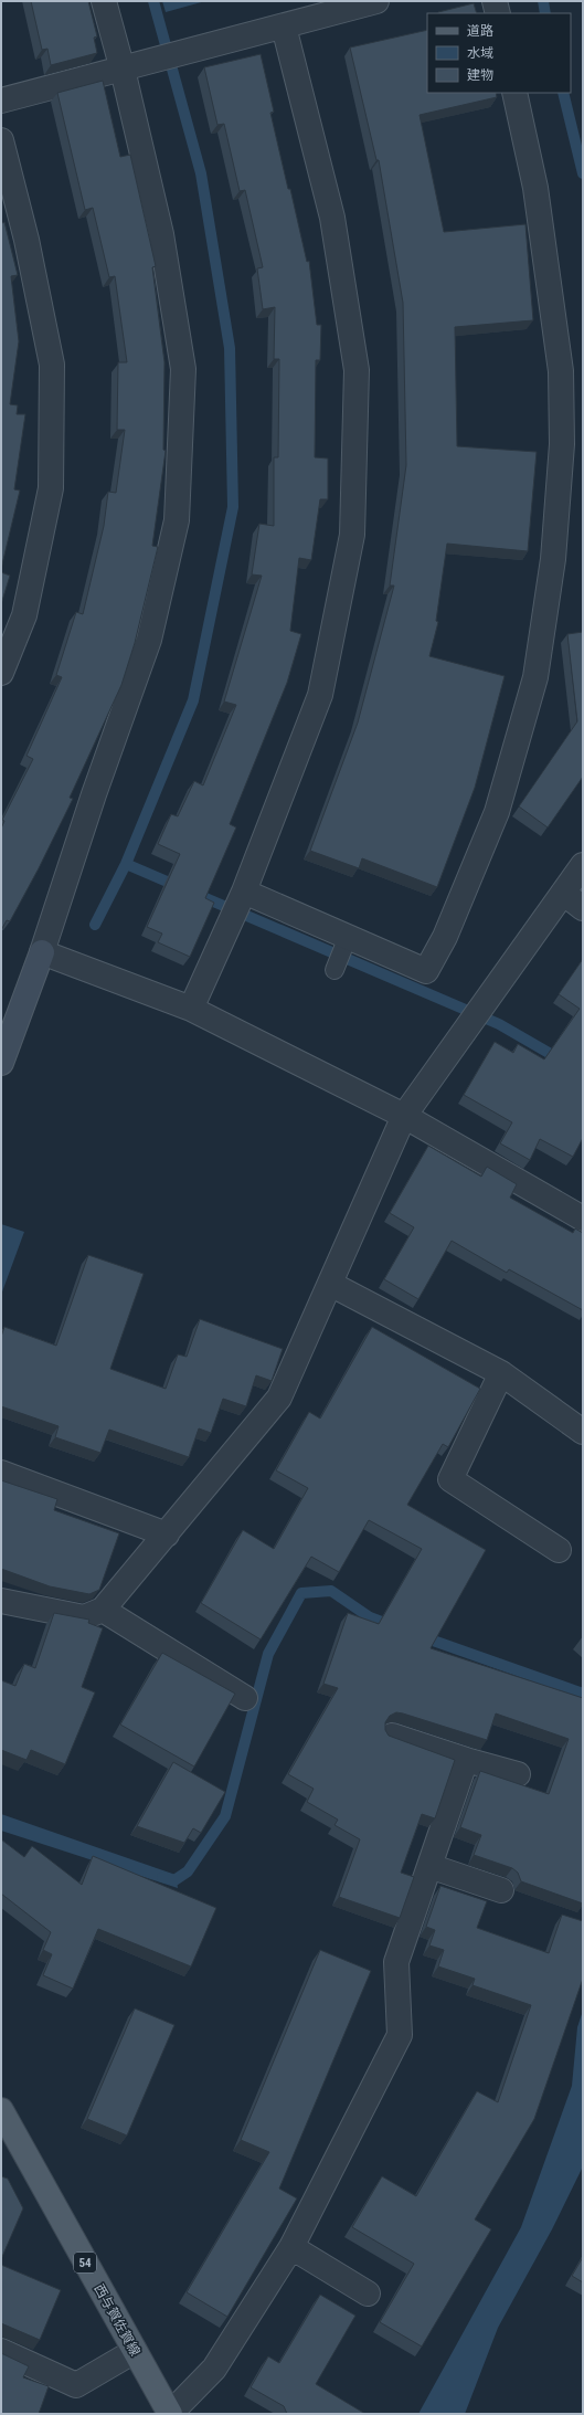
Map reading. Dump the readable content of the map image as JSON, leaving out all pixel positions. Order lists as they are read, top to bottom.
{
  "streets": {
    "main road": ["54", "西与賀佐賀線"]
  },
  "legend": ["道路", "水域", "建物"]
}
